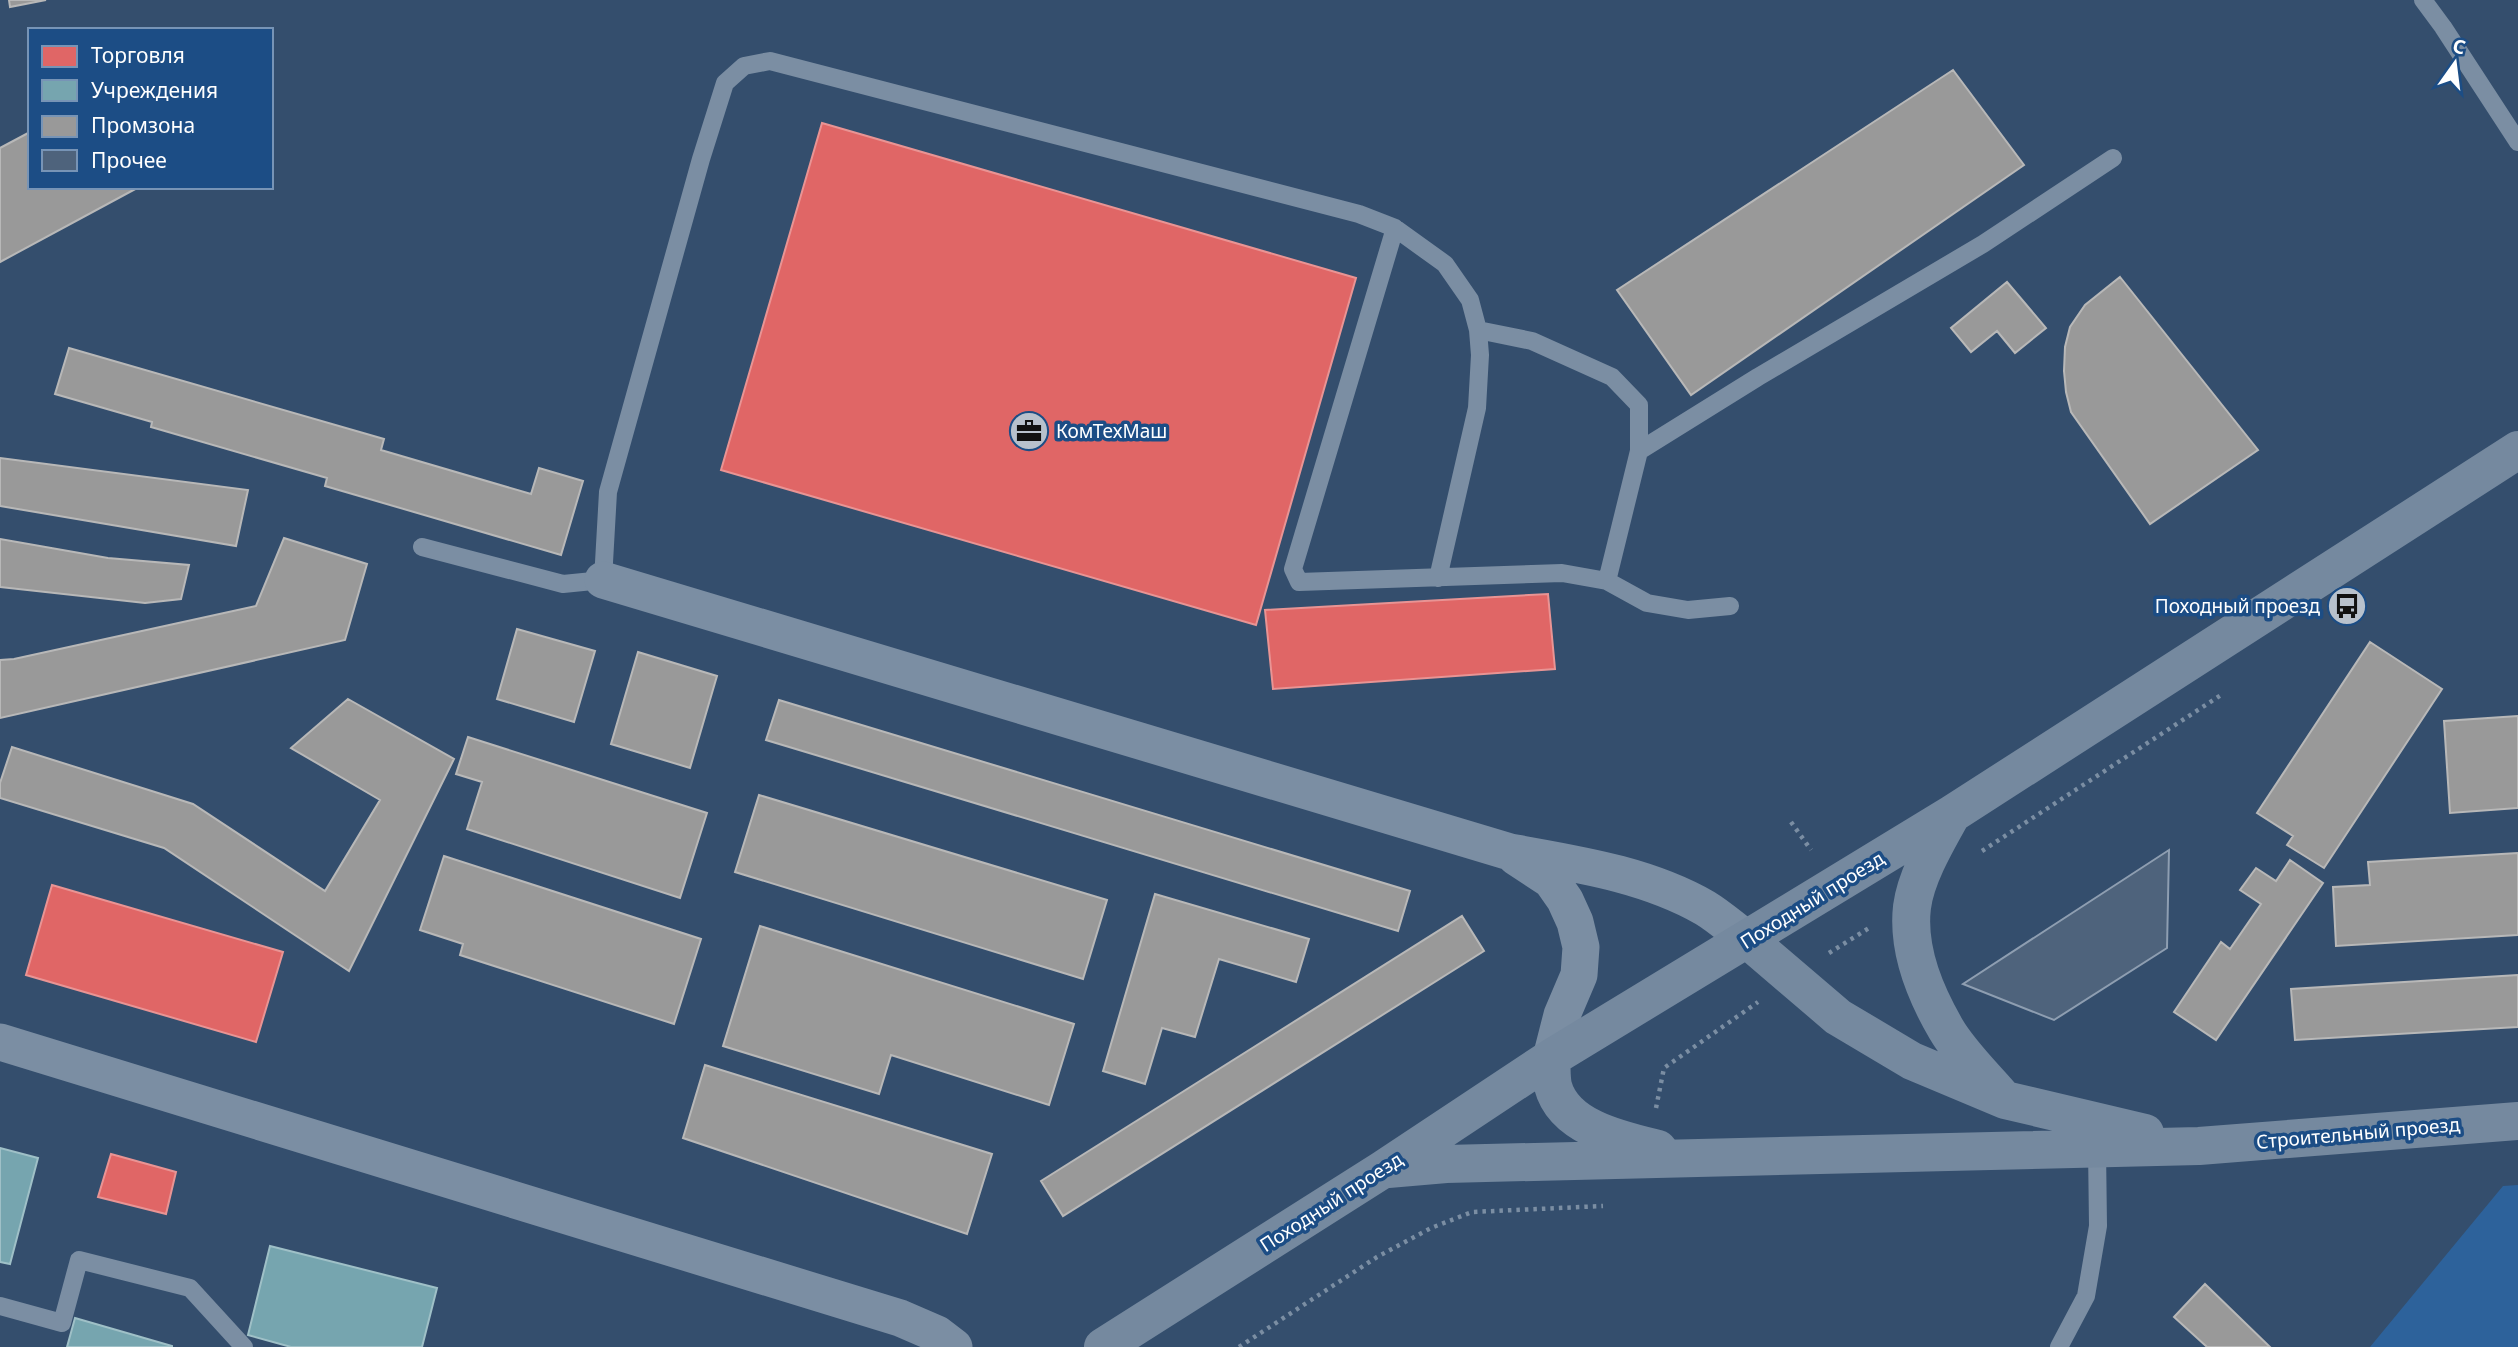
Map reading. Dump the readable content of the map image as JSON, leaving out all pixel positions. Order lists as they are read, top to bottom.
{
  "streets": {
    "street": ["Походный проезд", "Строительный проезд"]
  },
  "places": {
    "office": ["КомТехМаш"],
    "bus stop": ["Походный проезд"]
  },
  "legend": [
    "Торговля",
    "Учреждения",
    "Промзона",
    "Прочее"
  ],
  "north": "top"
}
